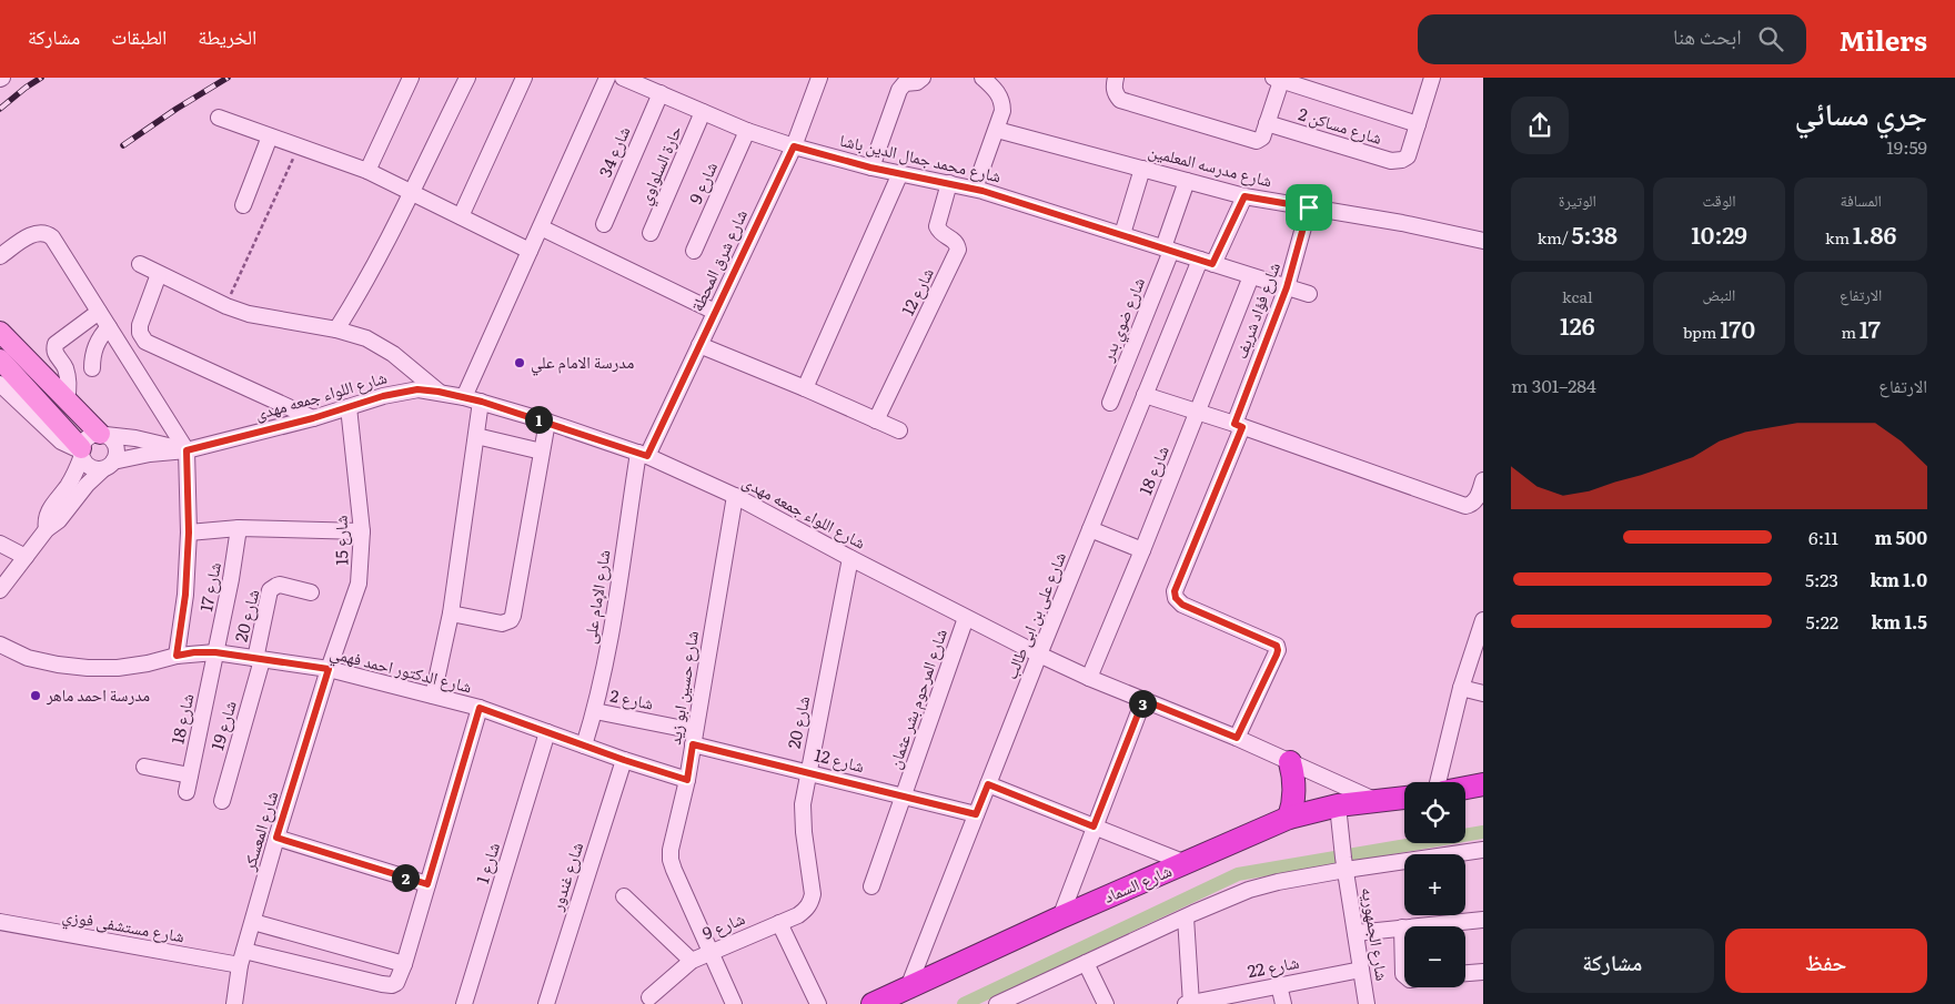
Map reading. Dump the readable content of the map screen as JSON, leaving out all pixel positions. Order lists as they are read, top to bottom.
{
  "streets": {
    "highway": ["شارع السماد"],
    "street": [
      "شارع مساكن 2",
      "شارع 34",
      "شارع محمد جمال الدين باشا",
      "حارة السلواوي",
      "شارع مدرسه المعلمين",
      "شارع 9",
      "شارع شرق المحطة",
      "شارع 12",
      "شارع فؤاد شريف",
      "شارع ضوي بدر",
      "شارع اللواء جمعه مهدى",
      "شارع 18",
      "شارع 15",
      "شارع 17",
      "شارع الإمام على",
      "شارع 20",
      "شارع على بن ابى طالب",
      "شارع الدكتور احمد فهمي",
      "شارع حسين ابو زيد",
      "شارع المرحوم بشر عثمان",
      "شارع 2",
      "شارع 19",
      "شارع المعسكر",
      "شارع 1",
      "شارع غندور",
      "شارع مستشفى فوزي",
      "شارع الجمهوريه",
      "شارع 22"
    ]
  },
  "crossings": [
    ["شارع 34", "شارع محمد جمال الدين باشا"],
    ["شارع محمد جمال الدين باشا", "حارة السلواوي"],
    ["شارع محمد جمال الدين باشا", "شارع 9"],
    ["شارع محمد جمال الدين باشا", "شارع شرق المحطة"],
    ["شارع محمد جمال الدين باشا", "شارع 12"],
    ["شارع محمد جمال الدين باشا", "شارع فؤاد شريف"],
    ["شارع محمد جمال الدين باشا", "شارع ضوي بدر"],
    ["شارع محمد جمال الدين باشا", "شارع 18"],
    ["شارع محمد جمال الدين باشا", "شارع على بن ابى طالب"],
    ["شارع مدرسه المعلمين", "شارع فؤاد شريف"],
    ["شارع مدرسه المعلمين", "شارع ضوي بدر"],
    ["شارع مدرسه المعلمين", "شارع على بن ابى طالب"],
    ["شارع 9", "شارع 20"],
    ["شارع 9", "شارع حسين ابو زيد"],
    ["شارع شرق المحطة", "شارع اللواء جمعه مهدى"],
    ["شارع شرق المحطة", "شارع الإمام على"],
    ["شارع 12", "شارع 20"],
    ["شارع 12", "شارع على بن ابى طالب"],
    ["شارع 12", "شارع حسين ابو زيد"],
    ["شارع 12", "شارع المرحوم بشر عثمان"],
    ["شارع 12", "شارع 2"],
    ["شارع فؤاد شريف", "شارع اللواء جمعه مهدى"],
    ["شارع اللواء جمعه مهدى", "شارع 18"],
    ["شارع اللواء جمعه مهدى", "شارع 15"],
    ["شارع اللواء جمعه مهدى", "شارع الإمام على"],
    ["شارع اللواء جمعه مهدى", "شارع 20"],
    ["شارع اللواء جمعه مهدى", "شارع على بن ابى طالب"],
    ["شارع اللواء جمعه مهدى", "شارع حسين ابو زيد"],
    ["شارع اللواء جمعه مهدى", "شارع المرحوم بشر عثمان"],
    ["شارع اللواء جمعه مهدى", "شارع السماد"],
    ["شارع 18", "شارع 17"],
    ["شارع 18", "شارع الدكتور احمد فهمي"],
    ["شارع 15", "شارع الدكتور احمد فهمي"],
    ["شارع 15", "شارع المعسكر"],
    ["شارع 17", "شارع الدكتور احمد فهمي"],
    ["شارع الإمام على", "شارع الدكتور احمد فهمي"],
    ["شارع الإمام على", "شارع 2"],
    ["شارع 20", "شارع الدكتور احمد فهمي"],
    ["شارع 20", "شارع 19"],
    ["شارع على بن ابى طالب", "شارع السماد"],
    ["شارع الدكتور احمد فهمي", "شارع حسين ابو زيد"],
    ["شارع الدكتور احمد فهمي", "شارع 19"],
    ["شارع الدكتور احمد فهمي", "شارع المعسكر"],
    ["شارع الدكتور احمد فهمي", "شارع 1"],
    ["شارع الدكتور احمد فهمي", "شارع غندور"],
    ["شارع حسين ابو زيد", "شارع 2"],
    ["شارع المعسكر", "شارع مستشفى فوزي"],
    ["شارع السماد", "شارع الجمهوريه"],
    ["شارع الجمهوريه", "شارع 22"]
  ],
  "places": ["مدرسة الامام علي", "مدرسة احمد ماهر"],
  "page": {
    "header": "Milers",
    "search": "ابحث هنا",
    "nav": ["الخريطة", "الطبقات", "مشاركة"],
    "heading": ["جري مسائي", "19:59"],
    "stats": [
      ["المسافة", "1.86 km"],
      ["الوقت", "10:29"],
      ["الوتيرة", "5:38 /km"],
      ["الارتفاع", "17 m"],
      ["النبض", "170 bpm"],
      ["kcal", "126"]
    ],
    "chart": ["الارتفاع", "284–301 m"],
    "pins": ["1", "3", "2"],
    "list": [
      {
        "name": "500 m",
        "note": "6:11"
      },
      {
        "name": "1.0 km",
        "note": "5:23"
      },
      {
        "name": "1.5 km",
        "note": "5:22"
      }
    ],
    "map_buttons": ["+", "−"],
    "buttons": ["حفظ", "مشاركة"]
  }
}
